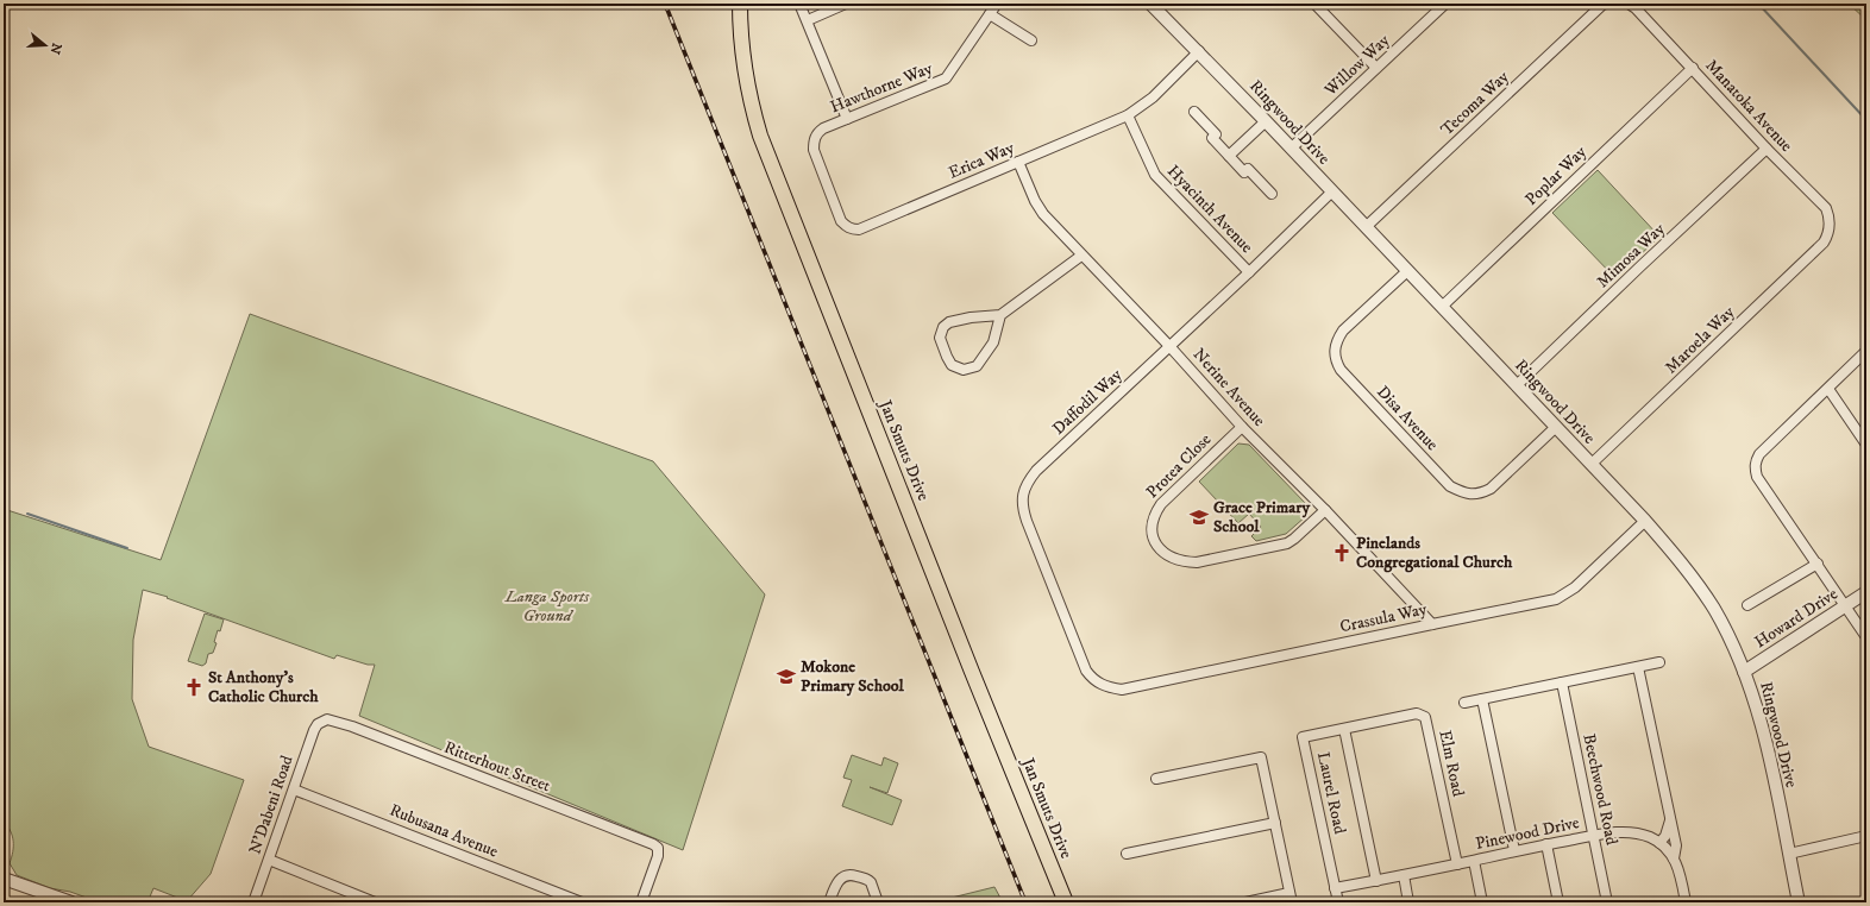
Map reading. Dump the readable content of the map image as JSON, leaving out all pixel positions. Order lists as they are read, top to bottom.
{
  "streets": {
    "main road": ["Jan Smuts Drive"],
    "street": [
      "Willow Way",
      "Hawthorne Way",
      "Tecoma Way",
      "Manatoka Avenue",
      "Ringwood Drive",
      "Erica Way",
      "Poplar Way",
      "Hyacinth Avenue",
      "Mimosa Way",
      "Maroela Way",
      "Nerine Avenue",
      "Daffodil Way",
      "Disa Avenue",
      "Protea Close",
      "Crassula Way",
      "Howard Drive",
      "Elm Road",
      "Ritterhout Street",
      "Beechwood Road",
      "Laurel Road",
      "N'Dabeni Road",
      "Rubusana Avenue",
      "Pinewood Drive"
    ]
  },
  "crossings": [
    ["Willow Way", "Ringwood Drive"],
    ["Hawthorne Way", "Erica Way"],
    ["Tecoma Way", "Ringwood Drive"],
    ["Manatoka Avenue", "Poplar Way"],
    ["Manatoka Avenue", "Mimosa Way"],
    ["Manatoka Avenue", "Maroela Way"],
    ["Ringwood Drive", "Erica Way"],
    ["Ringwood Drive", "Poplar Way"],
    ["Ringwood Drive", "Mimosa Way"],
    ["Ringwood Drive", "Maroela Way"],
    ["Ringwood Drive", "Daffodil Way"],
    ["Ringwood Drive", "Disa Avenue"],
    ["Ringwood Drive", "Crassula Way"],
    ["Ringwood Drive", "Howard Drive"],
    ["Erica Way", "Hyacinth Avenue"],
    ["Erica Way", "Nerine Avenue"],
    ["Hyacinth Avenue", "Daffodil Way"],
    ["Nerine Avenue", "Daffodil Way"],
    ["Nerine Avenue", "Protea Close"],
    ["Nerine Avenue", "Crassula Way"],
    ["Daffodil Way", "Crassula Way"],
    ["Elm Road", "Laurel Road"],
    ["Elm Road", "Pinewood Drive"],
    ["Ritterhout Street", "N'Dabeni Road"],
    ["Beechwood Road", "Pinewood Drive"],
    ["Laurel Road", "Pinewood Drive"],
    ["N'Dabeni Road", "Rubusana Avenue"]
  ],
  "parks": ["Langa Sports Ground"],
  "places": {
    "school or university": ["Grace Primary School", "Mokone Primary School"],
    "church": ["Pinelands Congregational Church", "St Anthony's Catholic Church"]
  },
  "north": "right"
}
